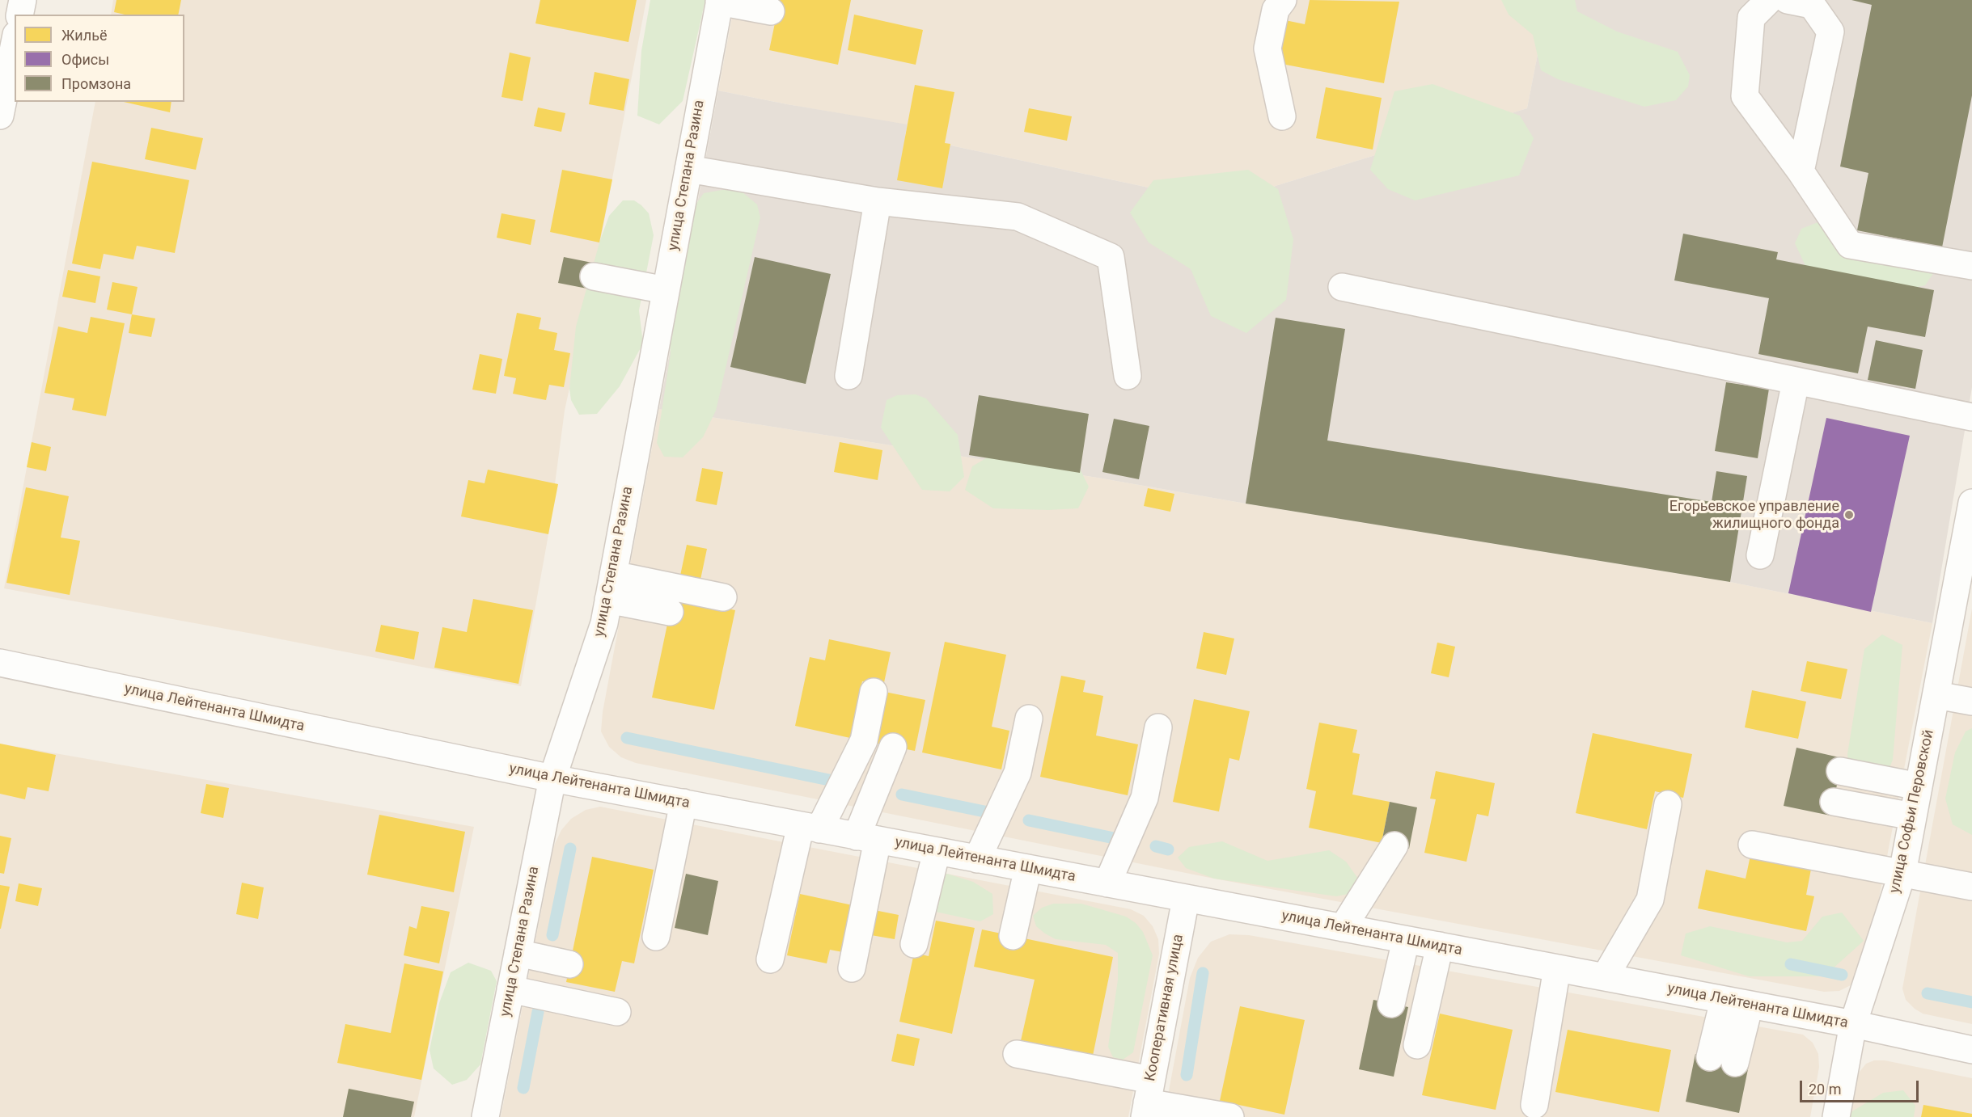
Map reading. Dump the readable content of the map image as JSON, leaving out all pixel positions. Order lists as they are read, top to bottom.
{
  "streets": {
    "street": [
      "улица Степана Разина",
      "улица Лейтенанта Шмидта",
      "улица Софьи Перовской",
      "Кооперативная улица"
    ]
  },
  "crossings": [
    ["улица Степана Разина", "улица Лейтенанта Шмидта"],
    ["улица Лейтенанта Шмидта", "улица Софьи Перовской"],
    ["улица Лейтенанта Шмидта", "Кооперативная улица"]
  ],
  "places": ["Егорьевское управление жилищного фонда"],
  "legend": ["Жильё", "Офисы", "Промзона"],
  "scale_bar": "20 m"
}
